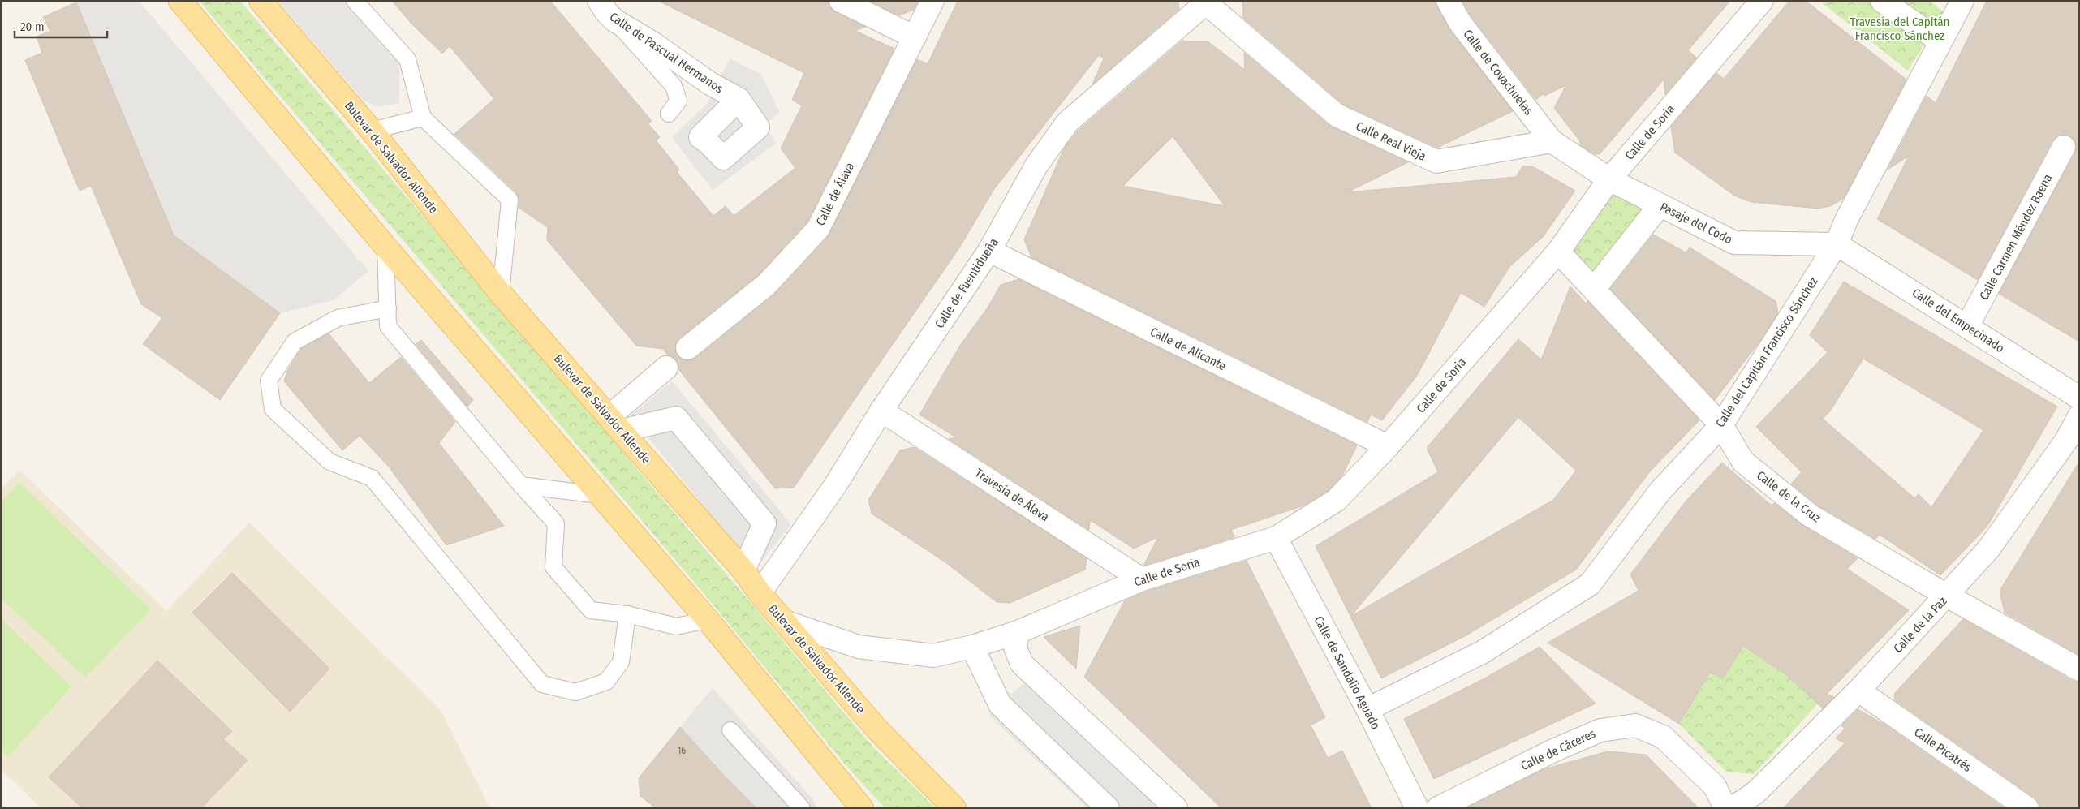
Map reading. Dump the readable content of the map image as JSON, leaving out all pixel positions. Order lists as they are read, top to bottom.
{
  "streets": {
    "main road": ["Bulevar de Salvador Allende"],
    "street": [
      "Calle de Pascual Hermanos",
      "Calle de Covachuelas",
      "Calle de Soria",
      "Calle Real Vieja",
      "Calle de Álava",
      "Pasaje del Codo",
      "Calle Carmen Méndez Baena",
      "Calle de Fuentidueña",
      "Calle del Empecinado",
      "Calle de Alicante",
      "Calle del Capitán Francisco Sánchez",
      "Travesía de Álava",
      "Calle de la Cruz",
      "Calle de la Paz",
      "Calle de Sandalio Aguado",
      "Calle de Cáceres",
      "Calle Picatrés"
    ]
  },
  "crossings": [
    ["Calle de Covachuelas", "Calle Real Vieja"],
    ["Calle de Soria", "Bulevar de Salvador Allende"],
    ["Calle de Soria", "Pasaje del Codo"],
    ["Calle de Soria", "Calle de Alicante"],
    ["Calle de Soria", "Travesía de Álava"],
    ["Calle de Soria", "Calle de la Cruz"],
    ["Calle de Soria", "Calle de Sandalio Aguado"],
    ["Calle Real Vieja", "Calle de Fuentidueña"],
    ["Bulevar de Salvador Allende", "Calle de Fuentidueña"],
    ["Pasaje del Codo", "Calle del Empecinado"],
    ["Pasaje del Codo", "Calle del Capitán Francisco Sánchez"],
    ["Calle Carmen Méndez Baena", "Calle del Empecinado"],
    ["Calle de Fuentidueña", "Calle de Alicante"],
    ["Calle de Fuentidueña", "Travesía de Álava"],
    ["Calle del Empecinado", "Calle del Capitán Francisco Sánchez"],
    ["Calle del Capitán Francisco Sánchez", "Calle de la Cruz"],
    ["Calle del Capitán Francisco Sánchez", "Calle de Sandalio Aguado"],
    ["Calle de la Cruz", "Calle de la Paz"],
    ["Calle de la Paz", "Calle Picatrés"]
  ],
  "parks": ["Travesía del Capitán Francisco Sánchez"],
  "house_numbers": ["16"],
  "scale_bar": "20 m"
}
